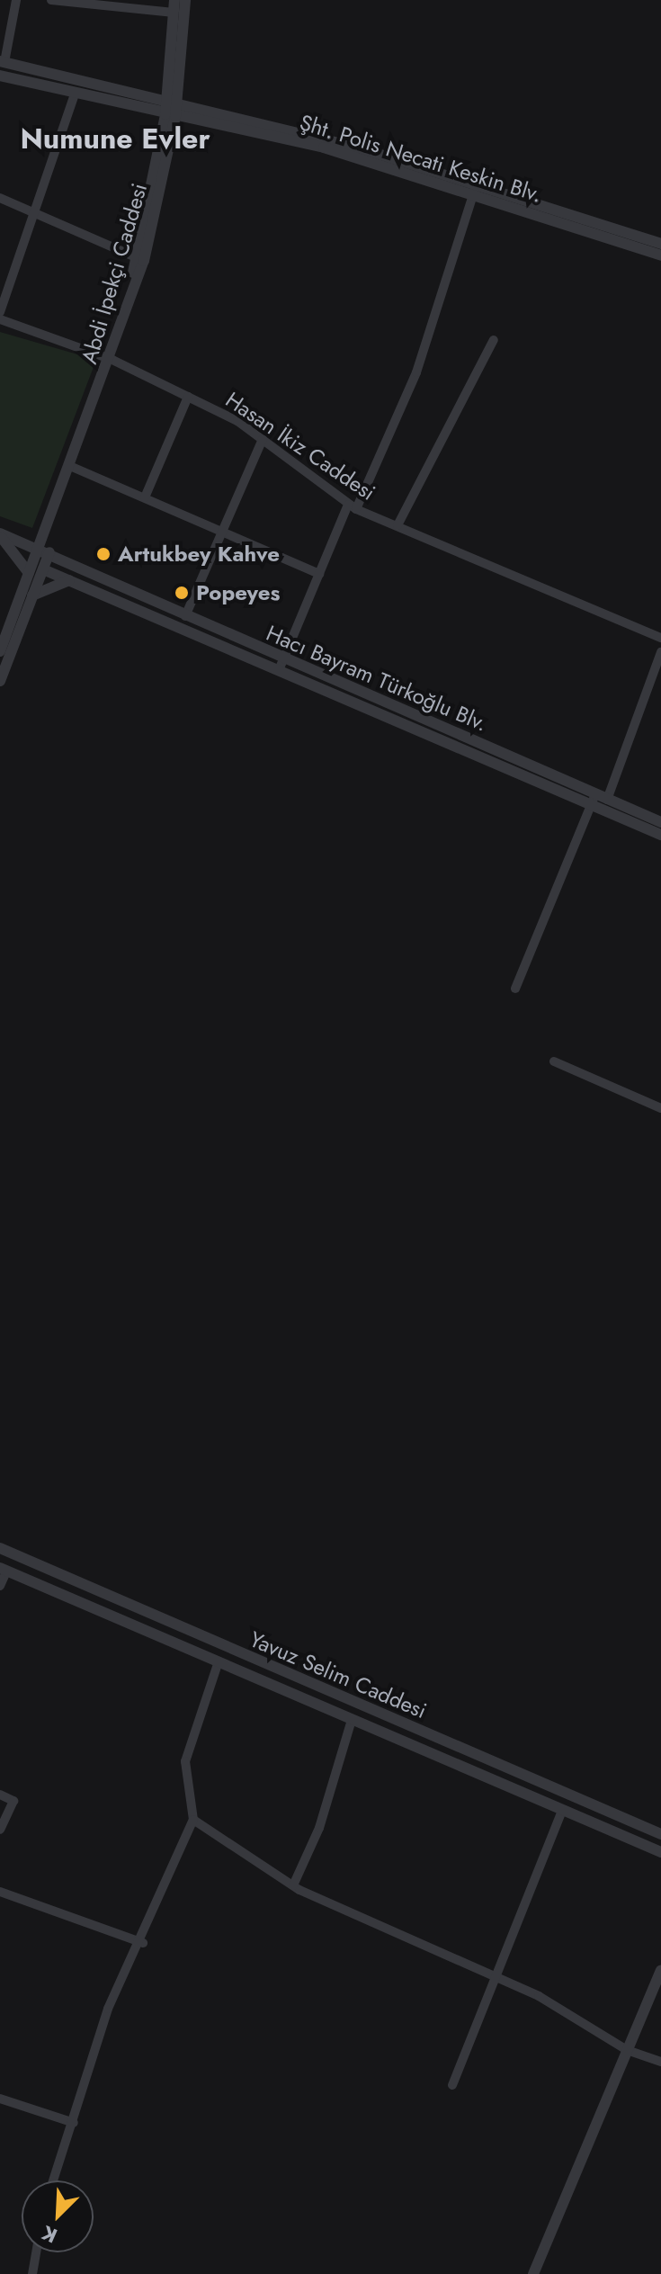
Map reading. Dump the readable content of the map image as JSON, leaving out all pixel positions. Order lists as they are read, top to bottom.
{
  "streets": {
    "street": [
      "Şht. Polis Necati Keskin Blv.",
      "Abdi İpekçi Caddesi",
      "Hasan İkiz Caddesi",
      "Hacı Bayram Türkoğlu Blv.",
      "Yavuz Selim Caddesi"
    ]
  },
  "crossings": [
    ["Şht. Polis Necati Keskin Blv.", "Abdi İpekçi Caddesi"],
    ["Abdi İpekçi Caddesi", "Hasan İkiz Caddesi"],
    ["Abdi İpekçi Caddesi", "Hacı Bayram Türkoğlu Blv."]
  ],
  "districts": ["Numune Evler"],
  "places": ["Artukbey Kahve", "Popeyes"],
  "north": "bottom left"
}
